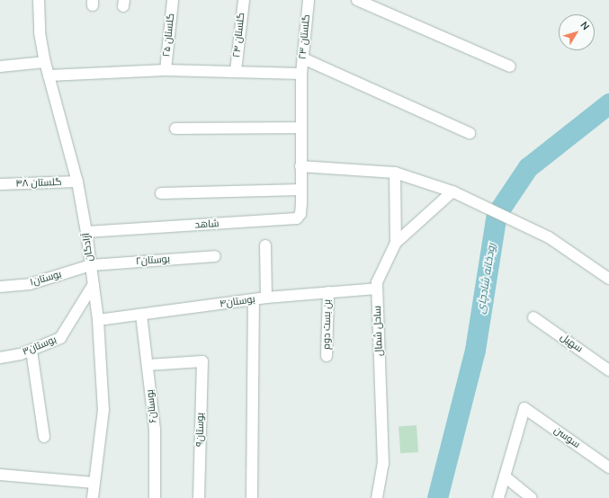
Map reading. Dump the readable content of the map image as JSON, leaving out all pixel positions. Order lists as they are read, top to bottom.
{
  "streets": {
    "street": [
      "گلستان ۲۵",
      "گلستان ۲۴",
      "گلستان ۲۳",
      "گلستان ۴۸",
      "شاهد",
      "آزادگان",
      "بوستان۲",
      "بوستان۱",
      "بوستان۴",
      "بن بست دوم",
      "ساحل شمال",
      "سهیل",
      "بوستان۳",
      "بوستان۶",
      "بوستان۹",
      "سوسن"
    ]
  },
  "crossings": [
    ["گلستان ۲۳", "شاهد"],
    ["گلستان ۴۸", "آزادگان"],
    ["شاهد", "آزادگان"],
    ["آزادگان", "بوستان۲"],
    ["آزادگان", "بوستان۱"],
    ["آزادگان", "بوستان۴"],
    ["آزادگان", "بوستان۳"],
    ["بوستان۲", "بوستان۱"],
    ["بوستان۴", "بن بست دوم"],
    ["بوستان۴", "ساحل شمال"],
    ["بوستان۴", "بوستان۶"],
    ["بوستان۶", "بوستان۹"]
  ],
  "water": ["رودخانه شادچای"],
  "north": "top right"
}
